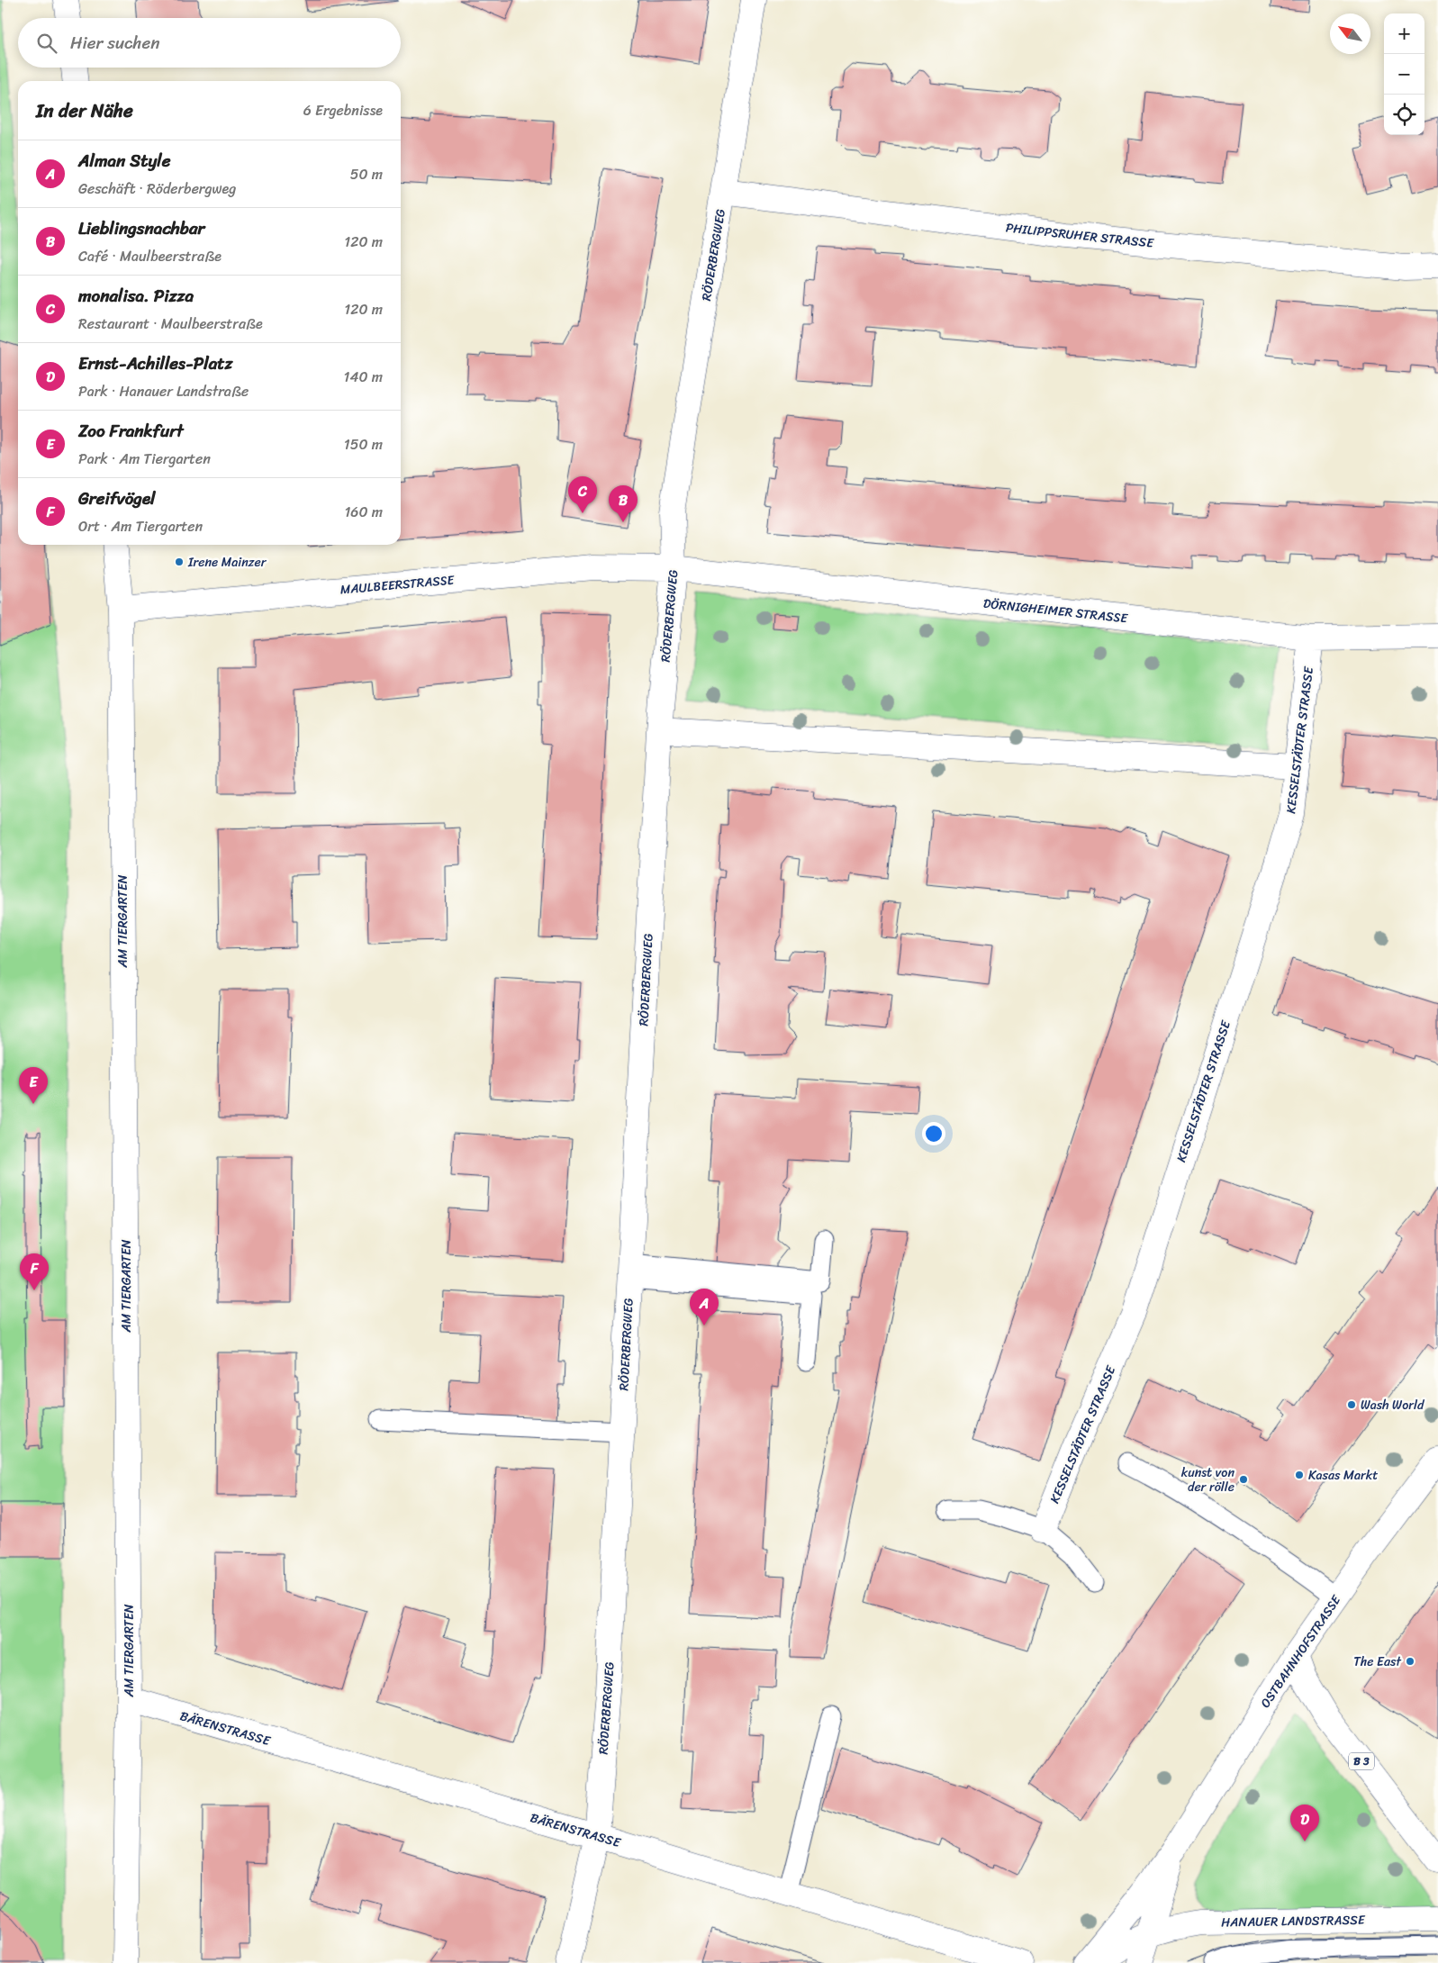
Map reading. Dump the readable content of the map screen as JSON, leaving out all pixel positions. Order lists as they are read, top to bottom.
{
  "streets": {
    "street": [
      "PHILIPPSRUHER STRASSE",
      "RÖDERBERGWEG",
      "MAULBEERSTRASSE",
      "DÖRNIGHEIMER STRASSE",
      "KESSELSTÄDTER STRASSE",
      "AM TIERGARTEN",
      "OSTBAHNHOFSTRASSE",
      "BÄRENSTRASSE",
      "B 3",
      "HANAUER LANDSTRASSE"
    ]
  },
  "crossings": [
    ["PHILIPPSRUHER STRASSE", "RÖDERBERGWEG"],
    ["RÖDERBERGWEG", "MAULBEERSTRASSE"],
    ["RÖDERBERGWEG", "DÖRNIGHEIMER STRASSE"],
    ["RÖDERBERGWEG", "BÄRENSTRASSE"],
    ["MAULBEERSTRASSE", "DÖRNIGHEIMER STRASSE"],
    ["MAULBEERSTRASSE", "AM TIERGARTEN"],
    ["DÖRNIGHEIMER STRASSE", "KESSELSTÄDTER STRASSE"],
    ["AM TIERGARTEN", "BÄRENSTRASSE"],
    ["OSTBAHNHOFSTRASSE", "B 3"],
    ["OSTBAHNHOFSTRASSE", "HANAUER LANDSTRASSE"]
  ],
  "places": [
    "Irene Mainzer",
    "Wash World",
    "Kasas Markt",
    "kunst von der rölle",
    "The East"
  ],
  "north": "top left",
  "page": {
    "map_buttons": ["+", "−"],
    "search": "Hier suchen",
    "heading": ["In der Nähe", "6 Ergebnisse"],
    "list": [
      {
        "mark": "A",
        "name": "Alman Style",
        "note": "Geschäft · Röderbergweg",
        "value": "50 m"
      },
      {
        "mark": "B",
        "name": "Lieblingsnachbar",
        "note": "Café · Maulbeerstraße",
        "value": "120 m"
      },
      {
        "mark": "C",
        "name": "monalisa. Pizza",
        "note": "Restaurant · Maulbeerstraße",
        "value": "120 m"
      },
      {
        "mark": "D",
        "name": "Ernst-Achilles-Platz",
        "note": "Park · Hanauer Landstraße",
        "value": "140 m"
      },
      {
        "mark": "E",
        "name": "Zoo Frankfurt",
        "note": "Park · Am Tiergarten",
        "value": "150 m"
      },
      {
        "mark": "F",
        "name": "Greifvögel",
        "note": "Ort · Am Tiergarten",
        "value": "160 m"
      }
    ],
    "pins": [
      "C",
      "B",
      "E",
      "F",
      "A",
      "D"
    ]
  }
}
